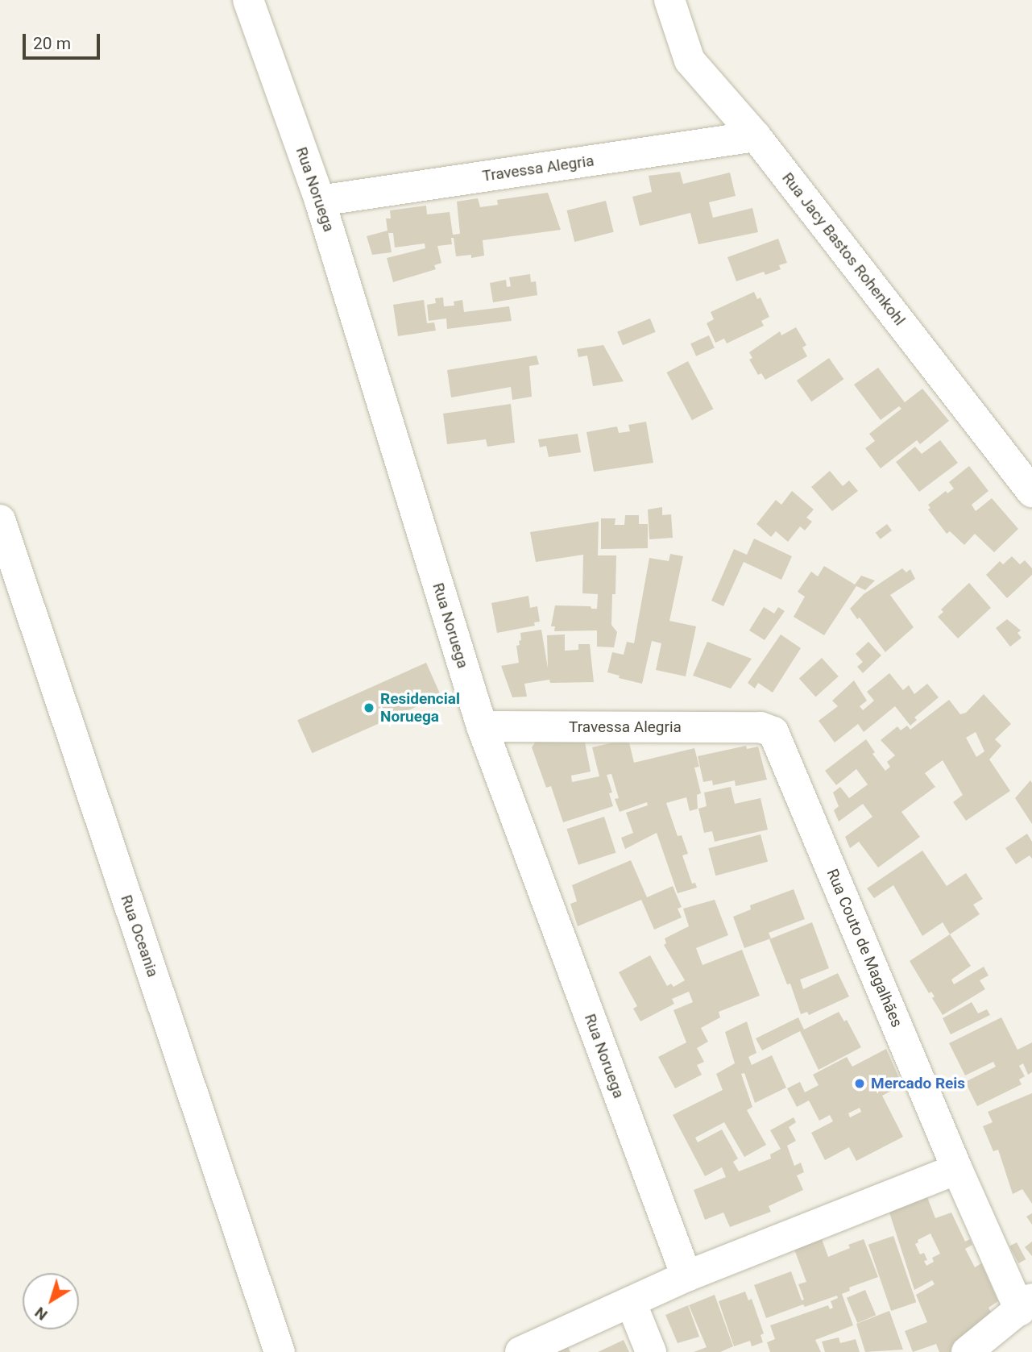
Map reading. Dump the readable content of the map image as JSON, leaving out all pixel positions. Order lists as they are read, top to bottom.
{
  "streets": {
    "street": [
      "Travessa Alegria",
      "Rua Noruega",
      "Rua Jacy Bastos Rohenkohl",
      "Rua Oceania",
      "Rua Couto de Magalhães"
    ]
  },
  "crossings": [
    ["Travessa Alegria", "Rua Noruega"],
    ["Travessa Alegria", "Rua Jacy Bastos Rohenkohl"],
    ["Travessa Alegria", "Rua Couto de Magalhães"]
  ],
  "places": ["Residencial Noruega", "Mercado Reis"],
  "scale_bar": "20 m",
  "north": "bottom left"
}
